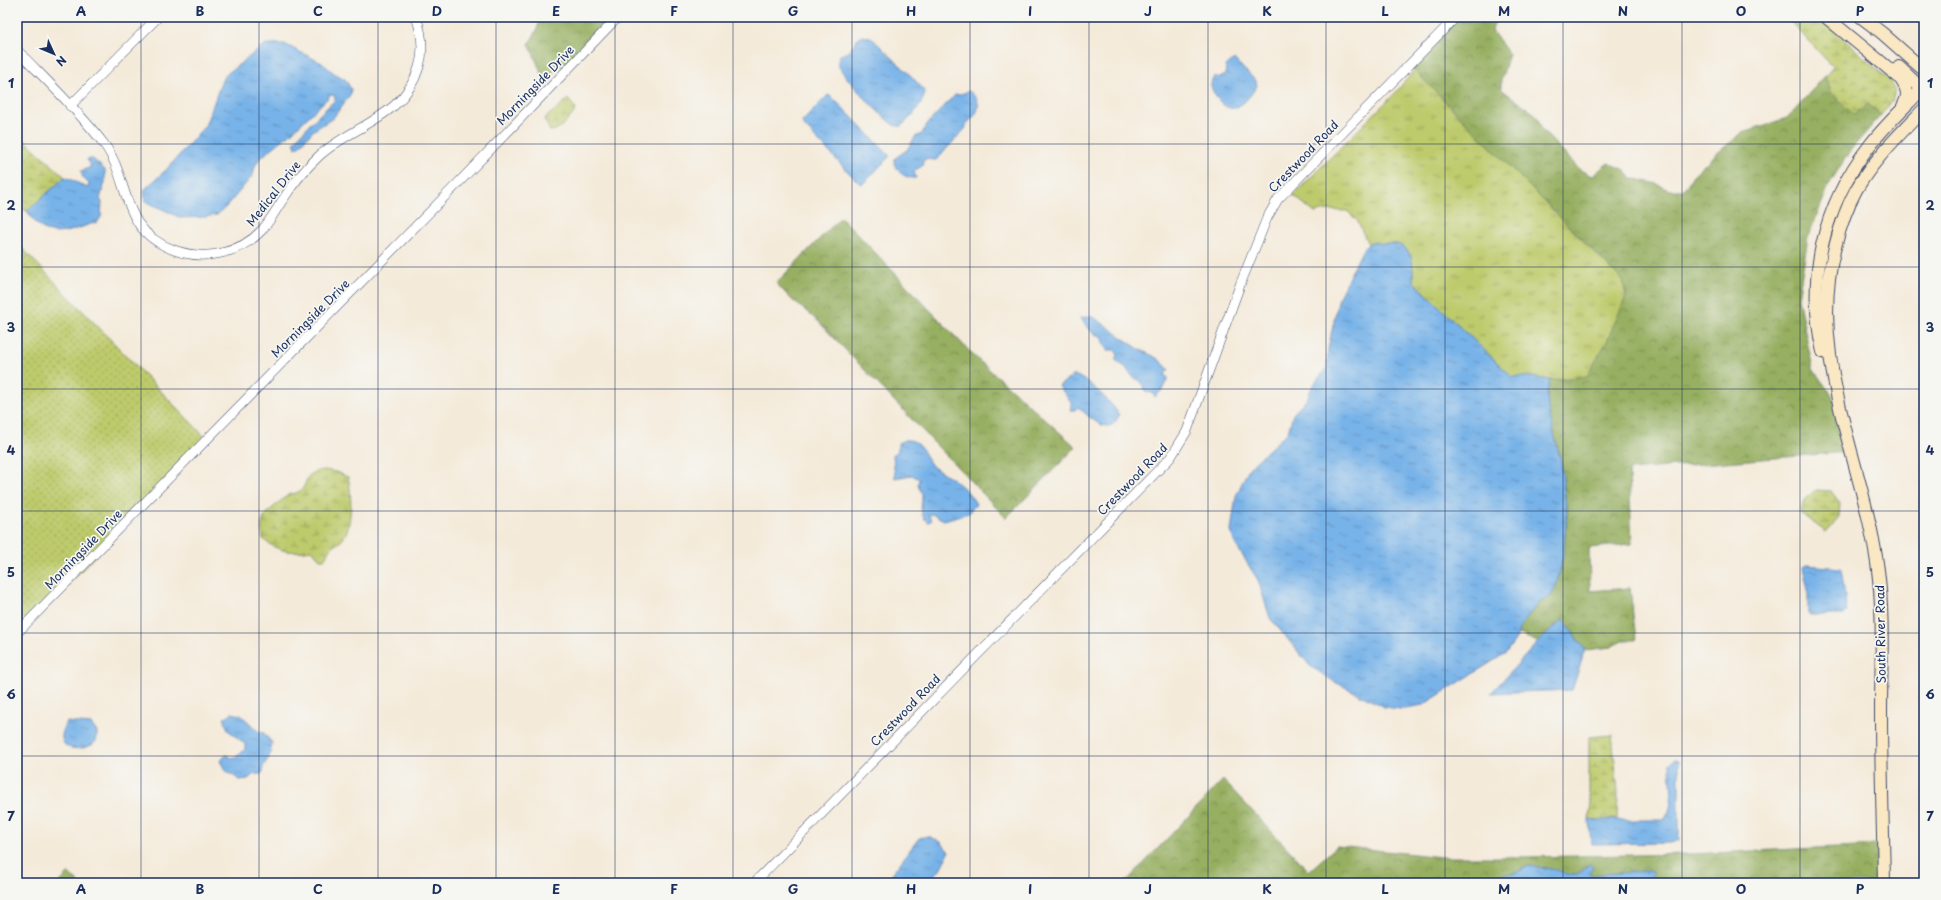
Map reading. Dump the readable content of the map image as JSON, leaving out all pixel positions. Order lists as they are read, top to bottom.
{
  "streets": {
    "main road": ["South River Road"],
    "street": ["Morningside Drive", "Crestwood Road", "Medical Drive"]
  },
  "north": "bottom right",
  "grid": {
    "columns": [
      "A",
      "B",
      "C",
      "D",
      "E",
      "F",
      "G",
      "H",
      "I",
      "J",
      "K",
      "L",
      "M",
      "N",
      "O",
      "P"
    ],
    "rows": [
      "1",
      "2",
      "3",
      "4",
      "5",
      "6",
      "7"
    ]
  }
}
